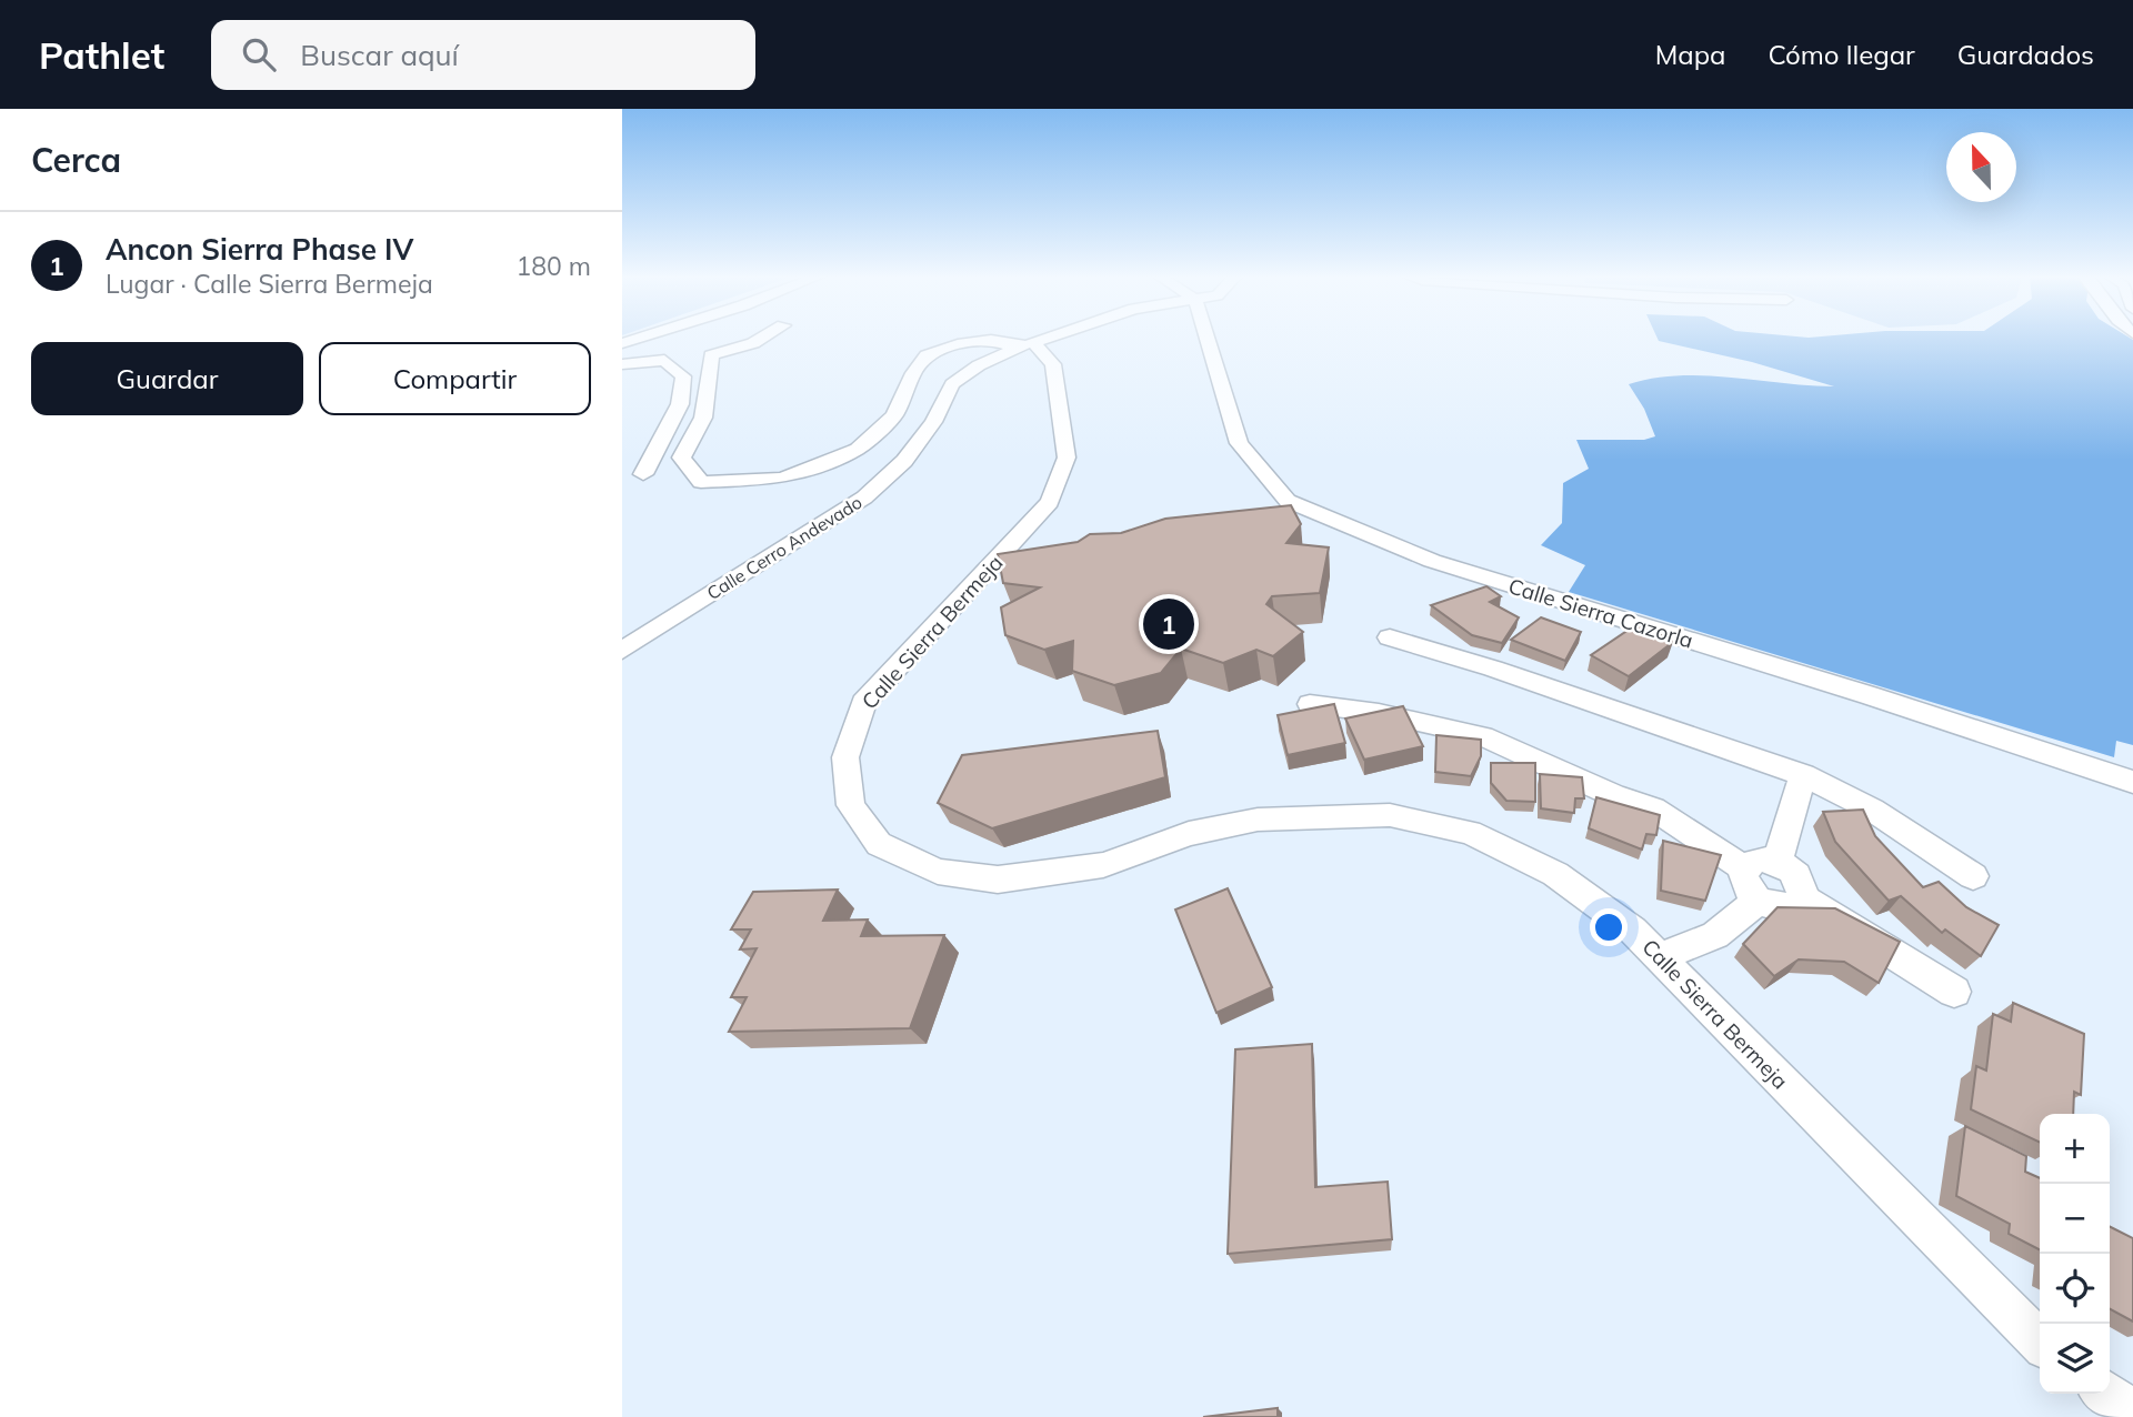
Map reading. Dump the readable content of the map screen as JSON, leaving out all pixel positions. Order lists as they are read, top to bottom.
{
  "streets": {
    "street": ["Calle Cerro Andevado", "Calle Sierra Cazorla", "Calle Sierra Bermeja"]
  },
  "crossings": [
    ["Calle Cerro Andevado", "Calle Sierra Bermeja"]
  ],
  "north": "top",
  "page": {
    "header": "Pathlet",
    "search": "Buscar aquí",
    "nav": ["Mapa", "Cómo llegar", "Guardados"],
    "heading": "Cerca",
    "list": [
      {
        "mark": "1",
        "name": "Ancon Sierra Phase IV",
        "note": "Lugar · Calle Sierra Bermeja",
        "value": "180 m"
      }
    ],
    "buttons": ["Guardar", "Compartir"],
    "pins": "1",
    "map_buttons": ["+", "−"]
  }
}
